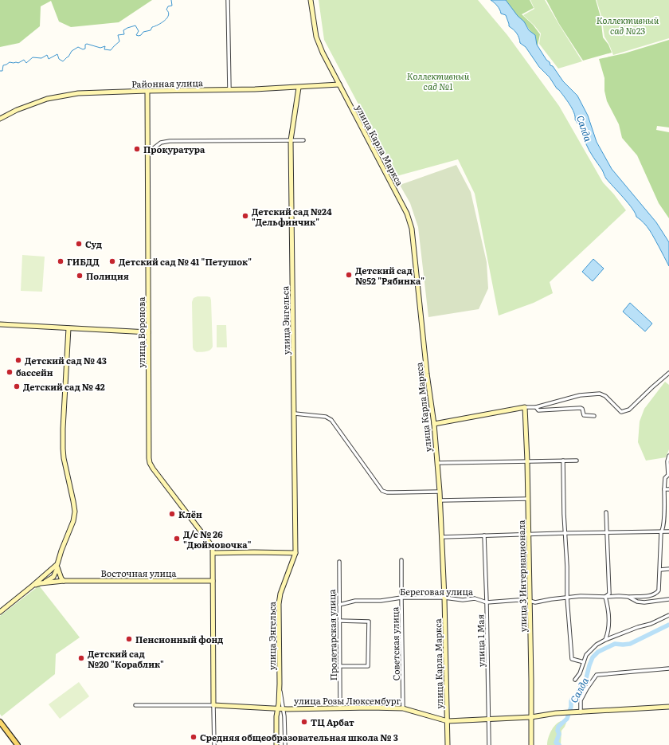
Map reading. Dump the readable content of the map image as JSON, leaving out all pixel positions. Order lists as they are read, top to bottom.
{
  "streets": {
    "street": [
      "Районная улица",
      "улица Карла Маркса",
      "улица Энгельса",
      "улица Воронова",
      "Восточная улица",
      "улица 3 Интернационала",
      "Береговая улица",
      "Пролетарская улица",
      "улица 1 Мая",
      "Советская улица",
      "улица Розы Люксембург"
    ]
  },
  "crossings": [
    ["Районная улица", "улица Карла Маркса"],
    ["Районная улица", "улица Энгельса"],
    ["Районная улица", "улица Воронова"],
    ["улица Карла Маркса", "Береговая улица"],
    ["улица Карла Маркса", "улица Розы Люксембург"],
    ["улица Энгельса", "улица Розы Люксембург"],
    ["улица Воронова", "Восточная улица"],
    ["улица Воронова", "улица Розы Люксембург"],
    ["улица 3 Интернационала", "Береговая улица"],
    ["улица 3 Интернационала", "улица Розы Люксембург"],
    ["Береговая улица", "Пролетарская улица"],
    ["Береговая улица", "улица 1 Мая"],
    ["Береговая улица", "Советская улица"],
    ["Пролетарская улица", "улица Розы Люксембург"],
    ["улица 1 Мая", "улица Розы Люксембург"],
    ["Советская улица", "улица Розы Люксембург"]
  ],
  "water": ["Салда"],
  "parks": ["Коллективный сад №23", "Коллективный сад №1"],
  "places": [
    "Прокуратура",
    "Детский сад №24 \"Дельфинчик\"",
    "Суд",
    "ГИБДД",
    "Детский сад № 41 \"Петушок\"",
    "Детский сад №52 \"Рябинка\"",
    "Полиция",
    "Детский сад № 43",
    "бассейн",
    "Детский сад № 42",
    "Клён",
    "Д/с № 26 \"Дюймовочка\"",
    "Пенсионный фонд",
    "Детский сад №20 \"Кораблик\"",
    "ТЦ Арбат",
    "Средняя общеобразовательная школа № 3"
  ]
}
